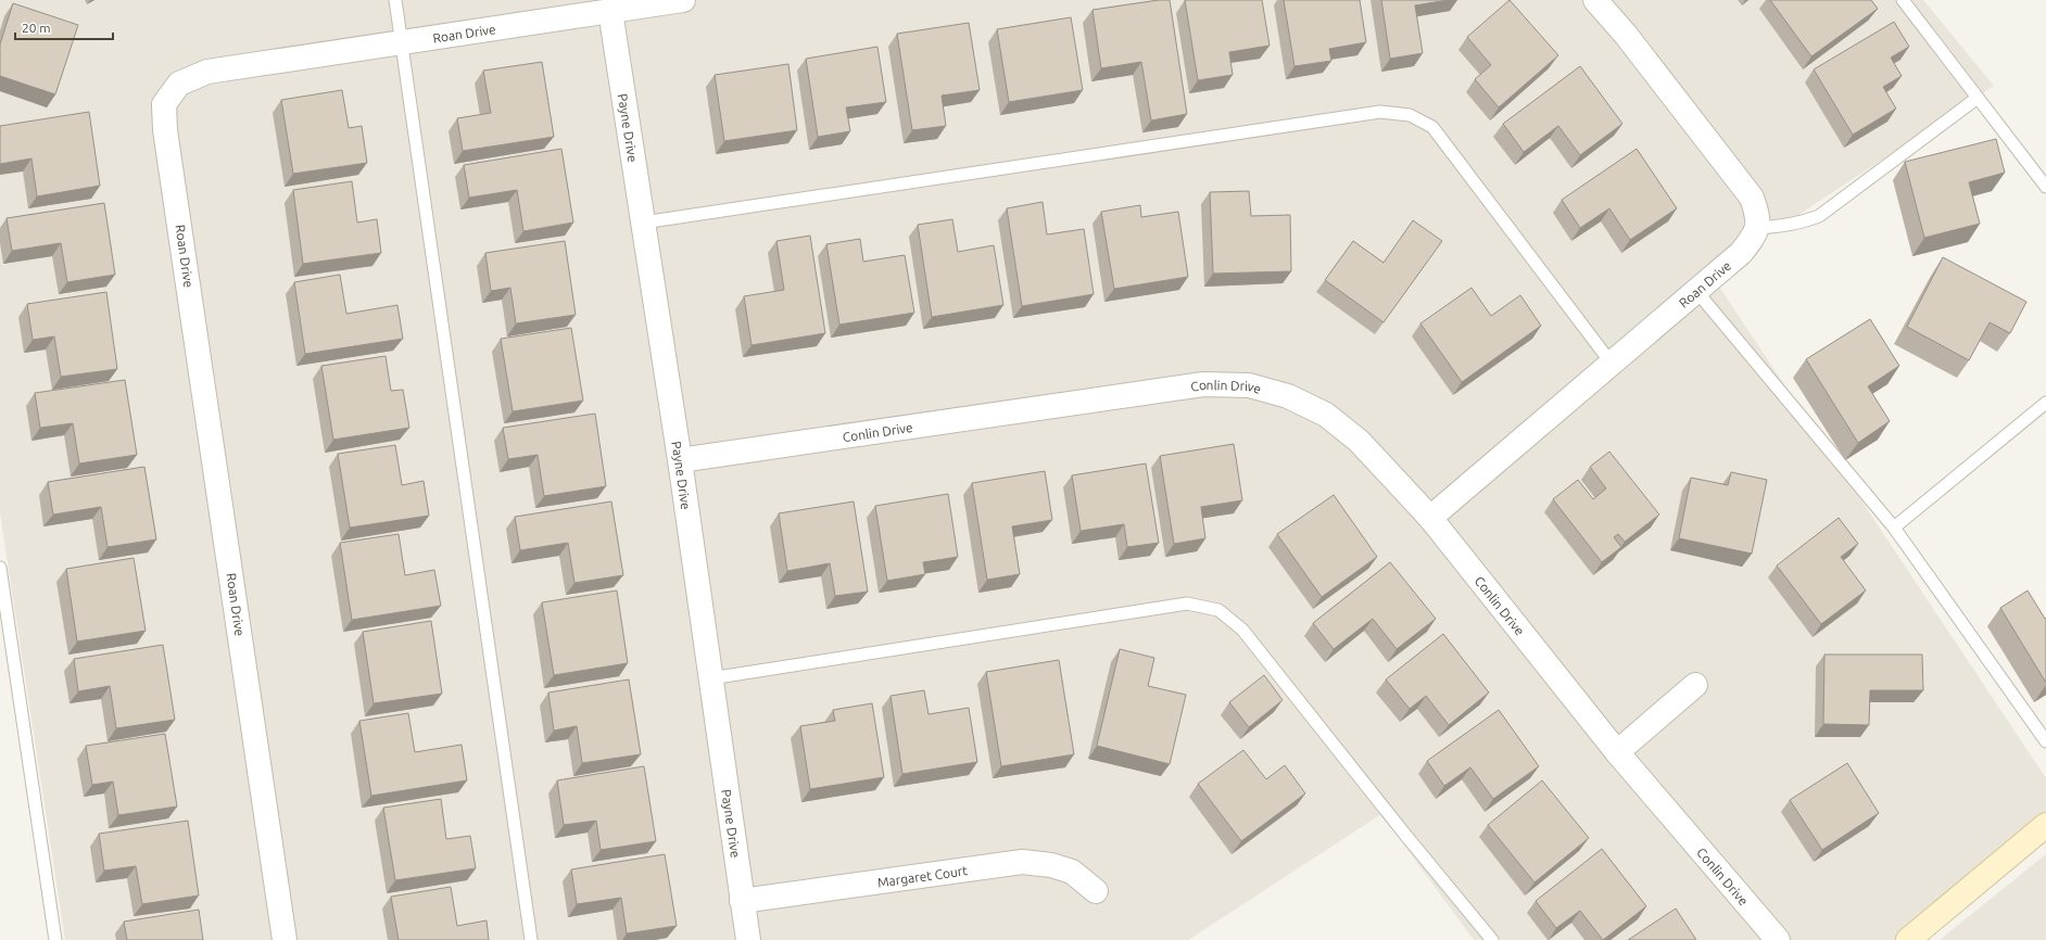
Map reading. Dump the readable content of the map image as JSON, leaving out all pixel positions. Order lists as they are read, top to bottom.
{
  "streets": {
    "street": [
      "Roan Drive",
      "Payne Drive",
      "Conlin Drive",
      "Margaret Court"
    ]
  },
  "crossings": [
    ["Roan Drive", "Payne Drive"],
    ["Roan Drive", "Conlin Drive"],
    ["Payne Drive", "Conlin Drive"],
    ["Payne Drive", "Margaret Court"]
  ],
  "scale_bar": "20 m"
}
